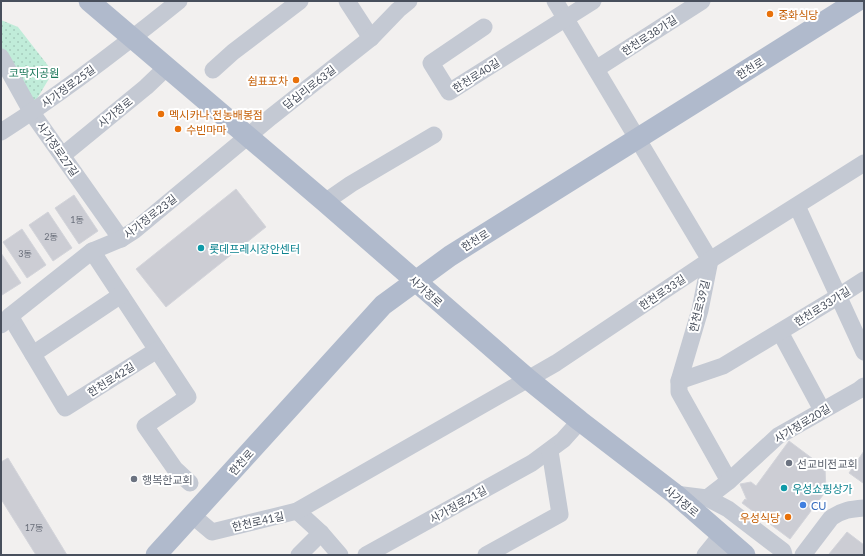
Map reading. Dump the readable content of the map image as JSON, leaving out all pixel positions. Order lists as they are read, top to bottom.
{
  "streets": {
    "main road": ["한천로", "사가정로"],
    "street": [
      "한천로38가길",
      "한천로40길",
      "사가정로25길",
      "답십리로63길",
      "사가정로27길",
      "사가정로23길",
      "한천로33길",
      "한천로39길",
      "한천로33가길",
      "한천로42길",
      "사가정로20길",
      "사가정로21길",
      "한천로41길"
    ]
  },
  "crossings": [
    ["한천로", "사가정로"],
    ["한천로", "한천로41길"],
    ["사가정로25길", "사가정로"],
    ["사가정로25길", "사가정로27길"],
    ["답십리로63길", "사가정로"],
    ["답십리로63길", "사가정로23길"],
    ["사가정로", "사가정로27길"],
    ["사가정로", "사가정로23길"],
    ["사가정로", "한천로33길"],
    ["사가정로", "사가정로21길"],
    ["사가정로27길", "사가정로23길"],
    ["사가정로23길", "한천로42길"],
    ["한천로33길", "한천로39길"],
    ["한천로39길", "한천로33가길"],
    ["한천로39길", "사가정로20길"]
  ],
  "parks": ["코딱지공원"],
  "places": [
    "중화식당",
    "쉼표포차",
    "멕시카나 전농배봉점",
    "수빈마마",
    "롯데프레시장안센터",
    "선교비전교회",
    "행복한교회",
    "우성쇼핑상가",
    "CU",
    "우성식당"
  ],
  "house_numbers": [
    "1동",
    "2동",
    "3동",
    "17동"
  ]
}
